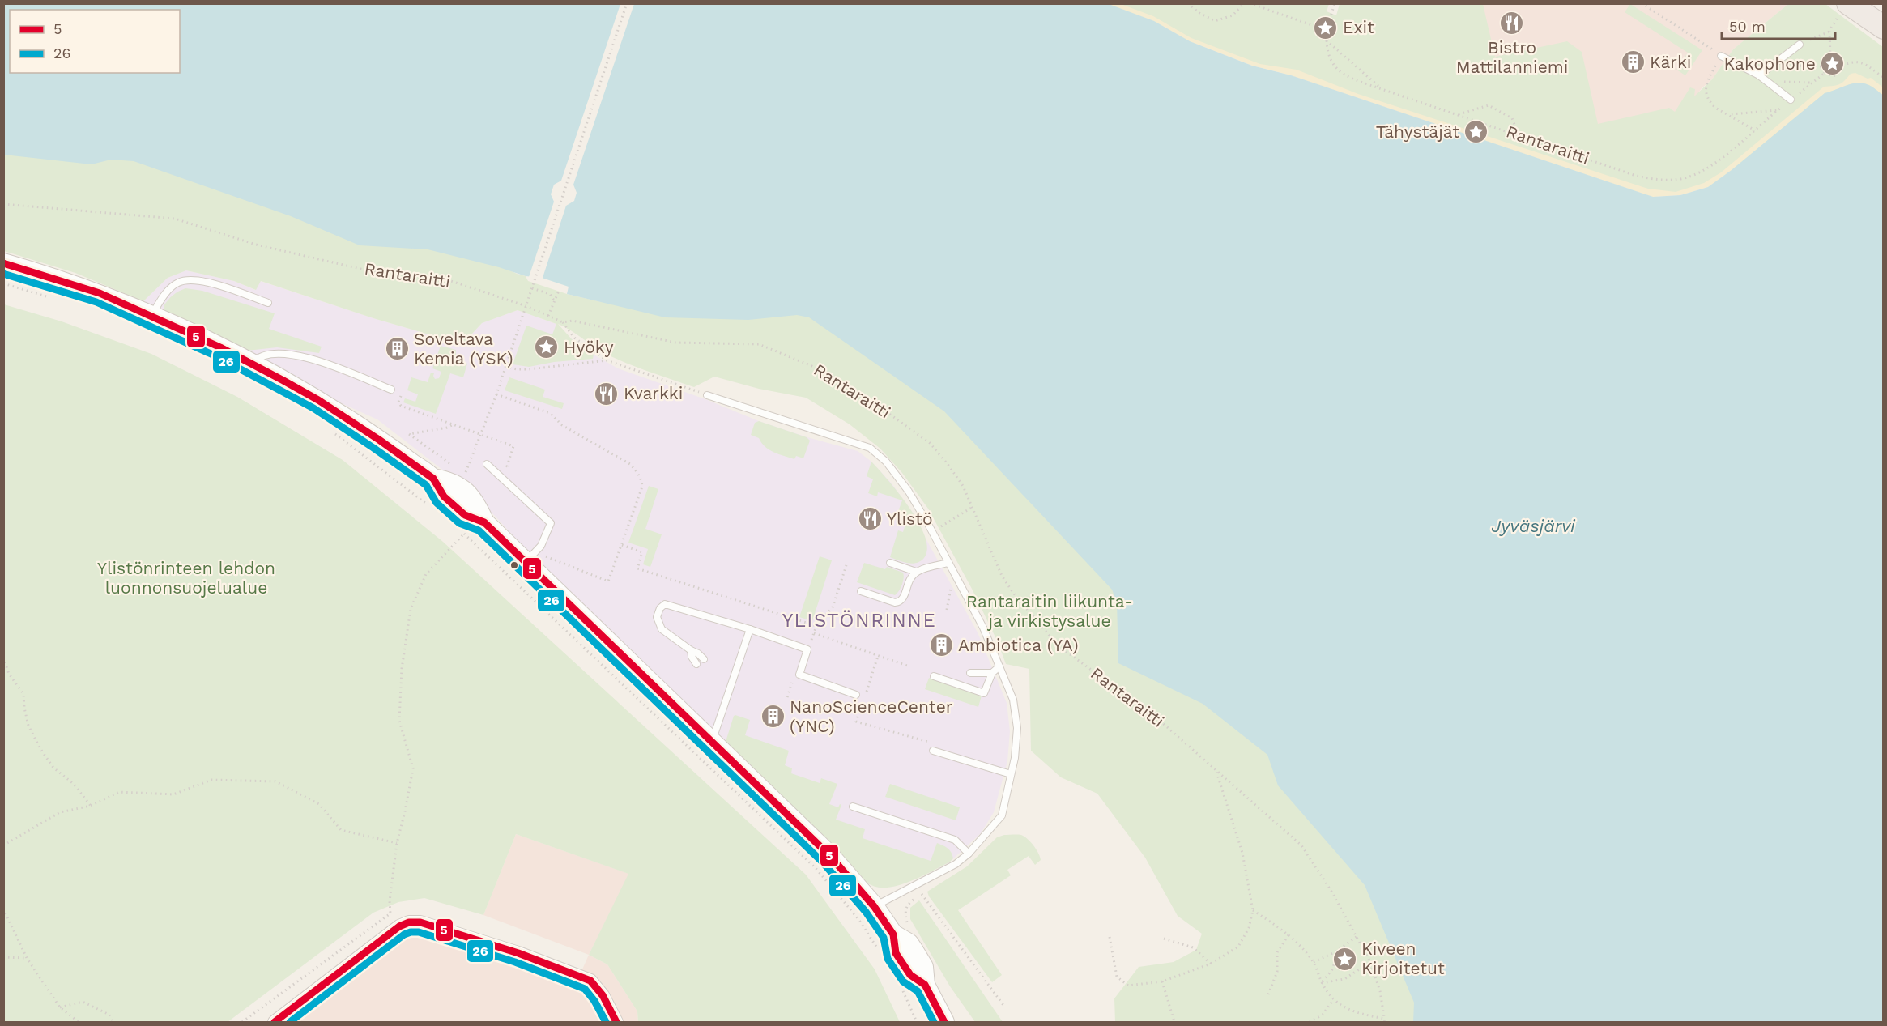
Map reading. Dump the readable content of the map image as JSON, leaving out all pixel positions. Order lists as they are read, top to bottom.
{
  "streets": {
    "path": ["Rantaraitti"]
  },
  "districts": ["YLISTÖNRINNE"],
  "water": ["Jyväsjärvi"],
  "parks": ["Ylistönrinteen lehdon luonnonsuojelualue", "Rantaraitin liikunta- ja virkistysalue"],
  "places": {
    "restaurant": ["Bistro Mattilanniemi", "Kvarkki", "Ylistö"],
    "place": [
      "Exit",
      "Kakophone",
      "Tähystäjät",
      "Hyöky",
      "Kiveen Kirjoitetut"
    ],
    "building": [
      "Kärki",
      "Soveltava Kemia (YSK)",
      "Ambiotica (YA)",
      "NanoScienceCenter (YNC)"
    ]
  },
  "lines": ["transit line 5", "transit line 26"],
  "legend": ["5", "26"],
  "scale_bar": "50 m"
}
